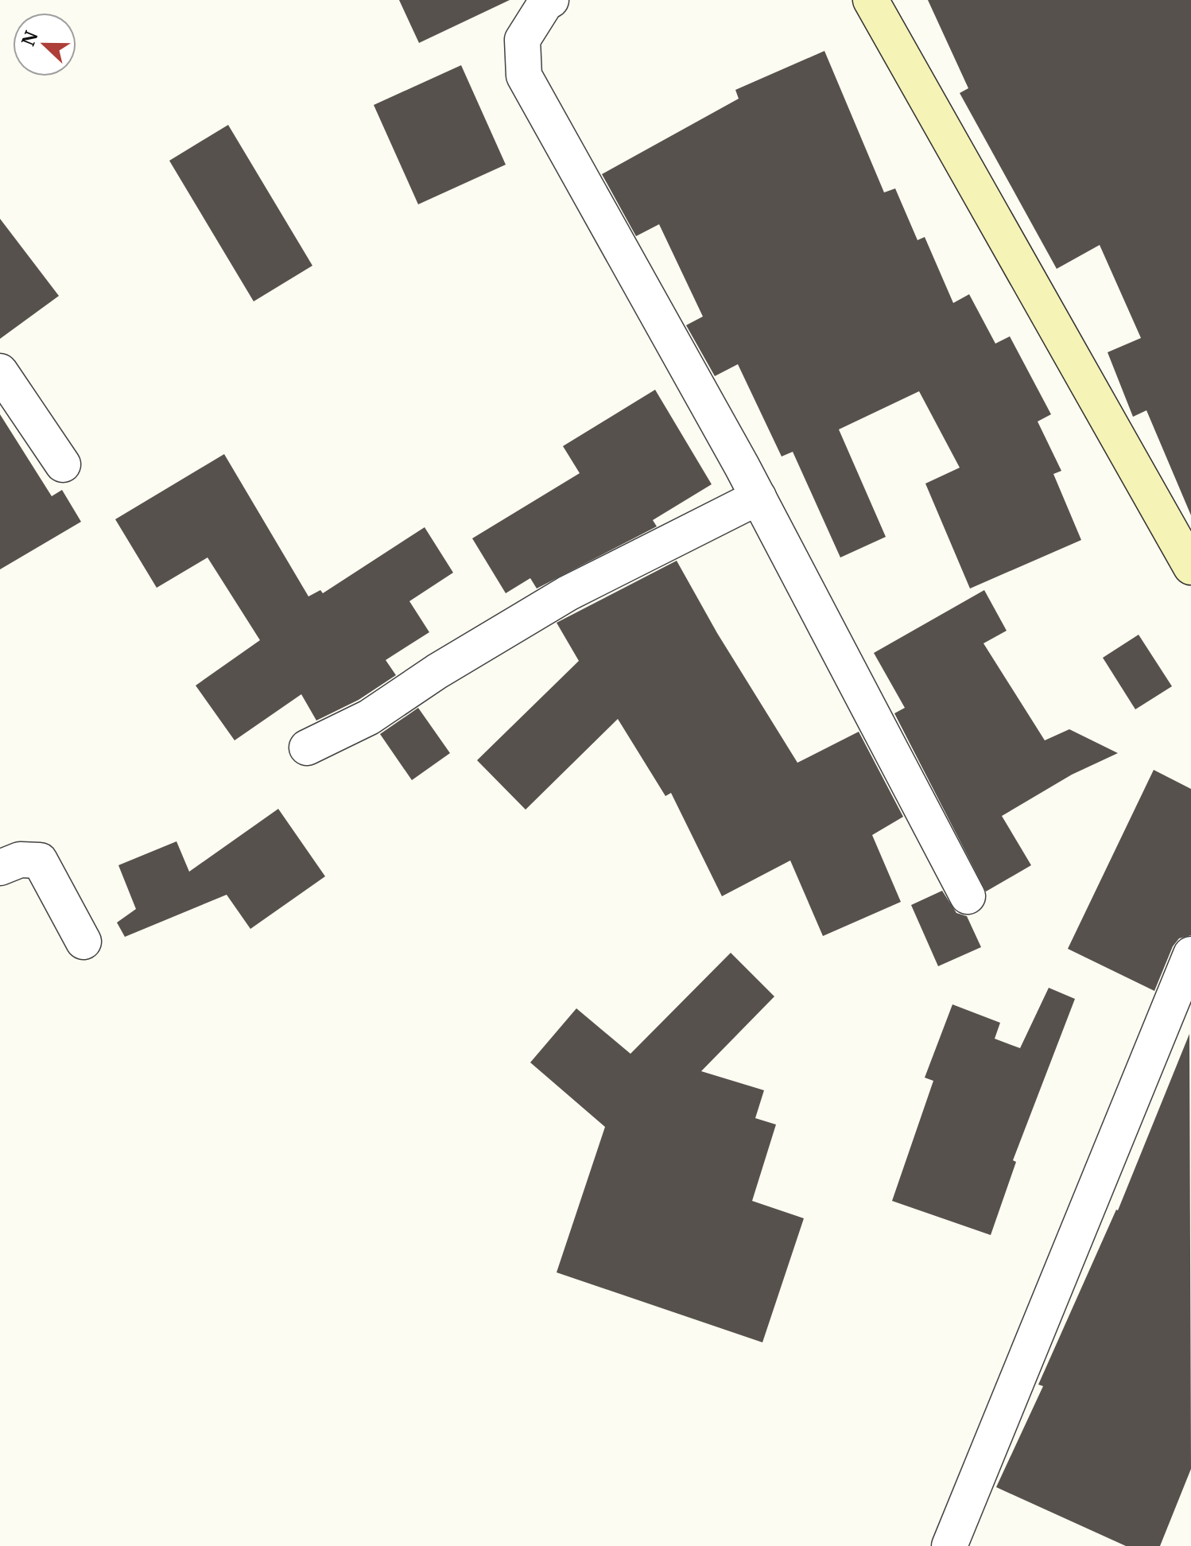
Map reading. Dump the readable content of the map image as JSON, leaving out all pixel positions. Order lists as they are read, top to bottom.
{
  "north": "left"
}
